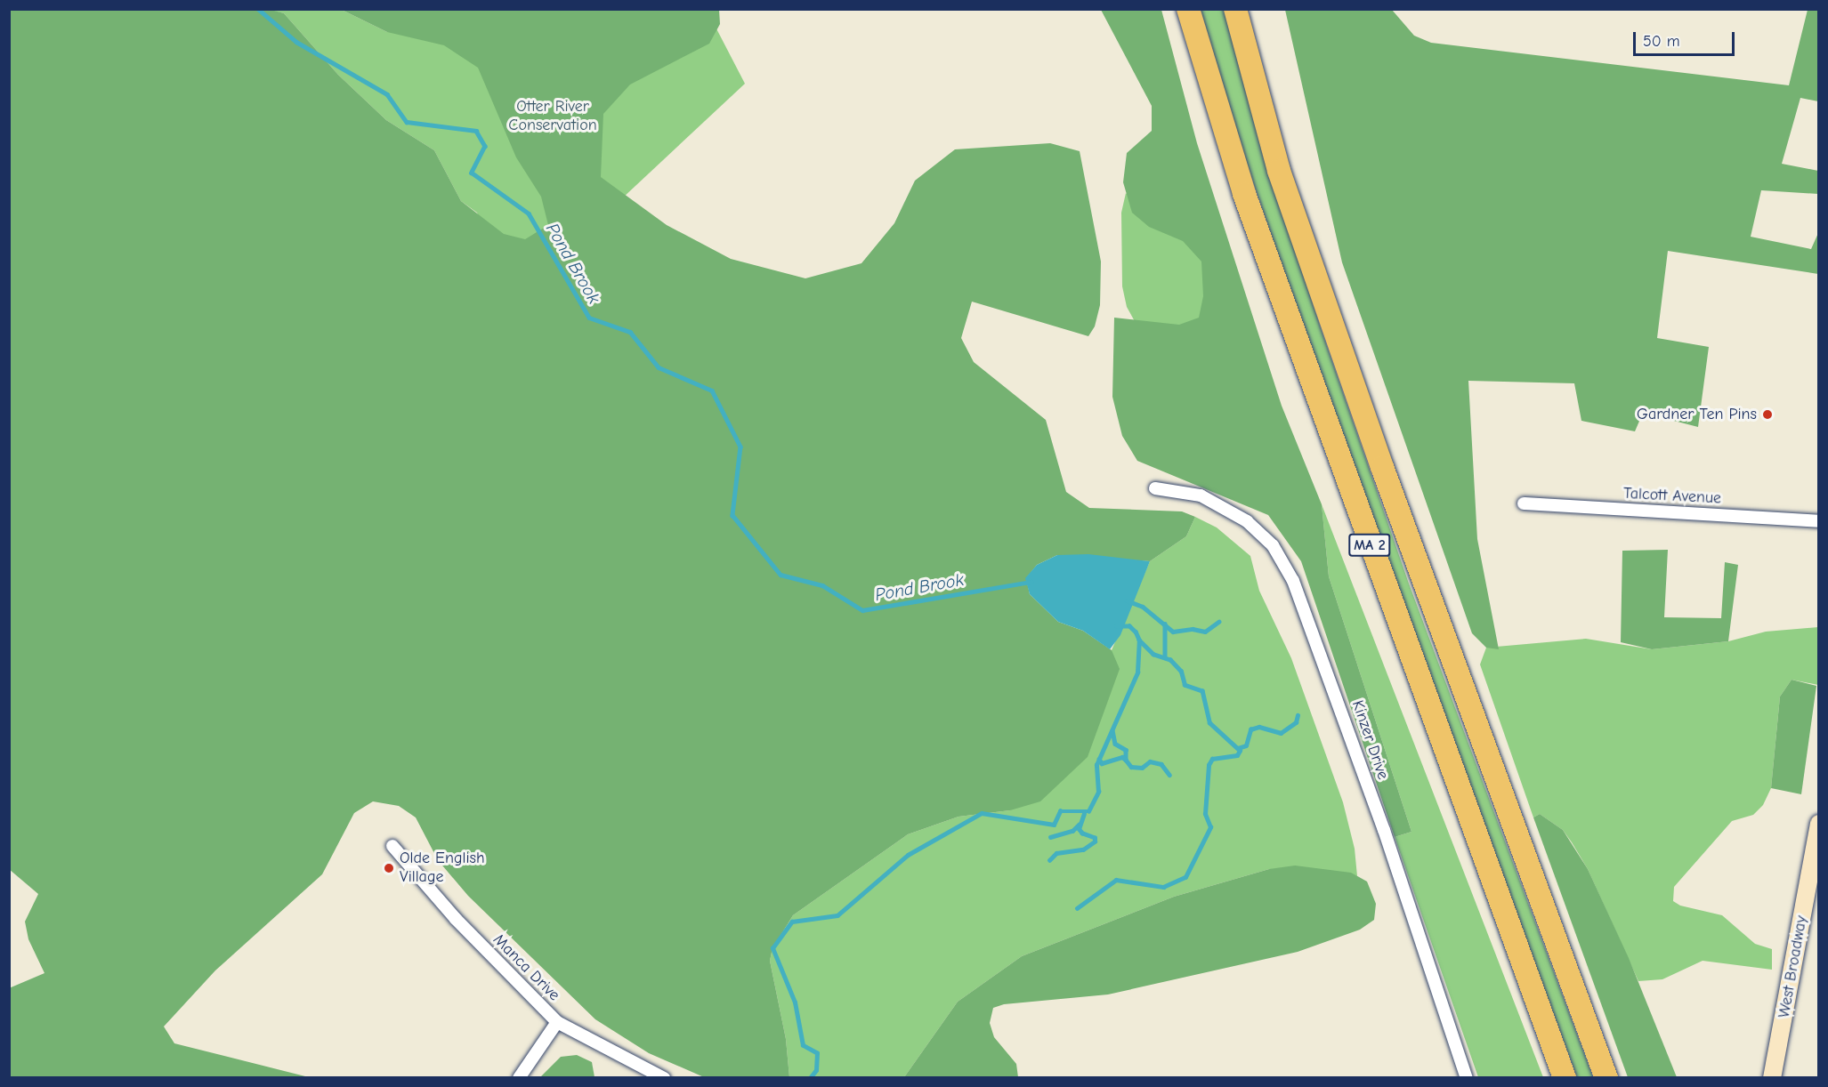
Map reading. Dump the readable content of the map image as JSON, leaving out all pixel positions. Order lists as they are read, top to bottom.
{
  "streets": {
    "highway": ["MA 2"],
    "main road": ["West Broadway"],
    "street": ["Talcott Avenue", "Kinzer Drive", "Manca Drive"]
  },
  "water": ["Pond Brook"],
  "parks": ["Otter River Conservation"],
  "places": ["Gardner Ten Pins", "Olde English Village"],
  "scale_bar": "50 m"
}
